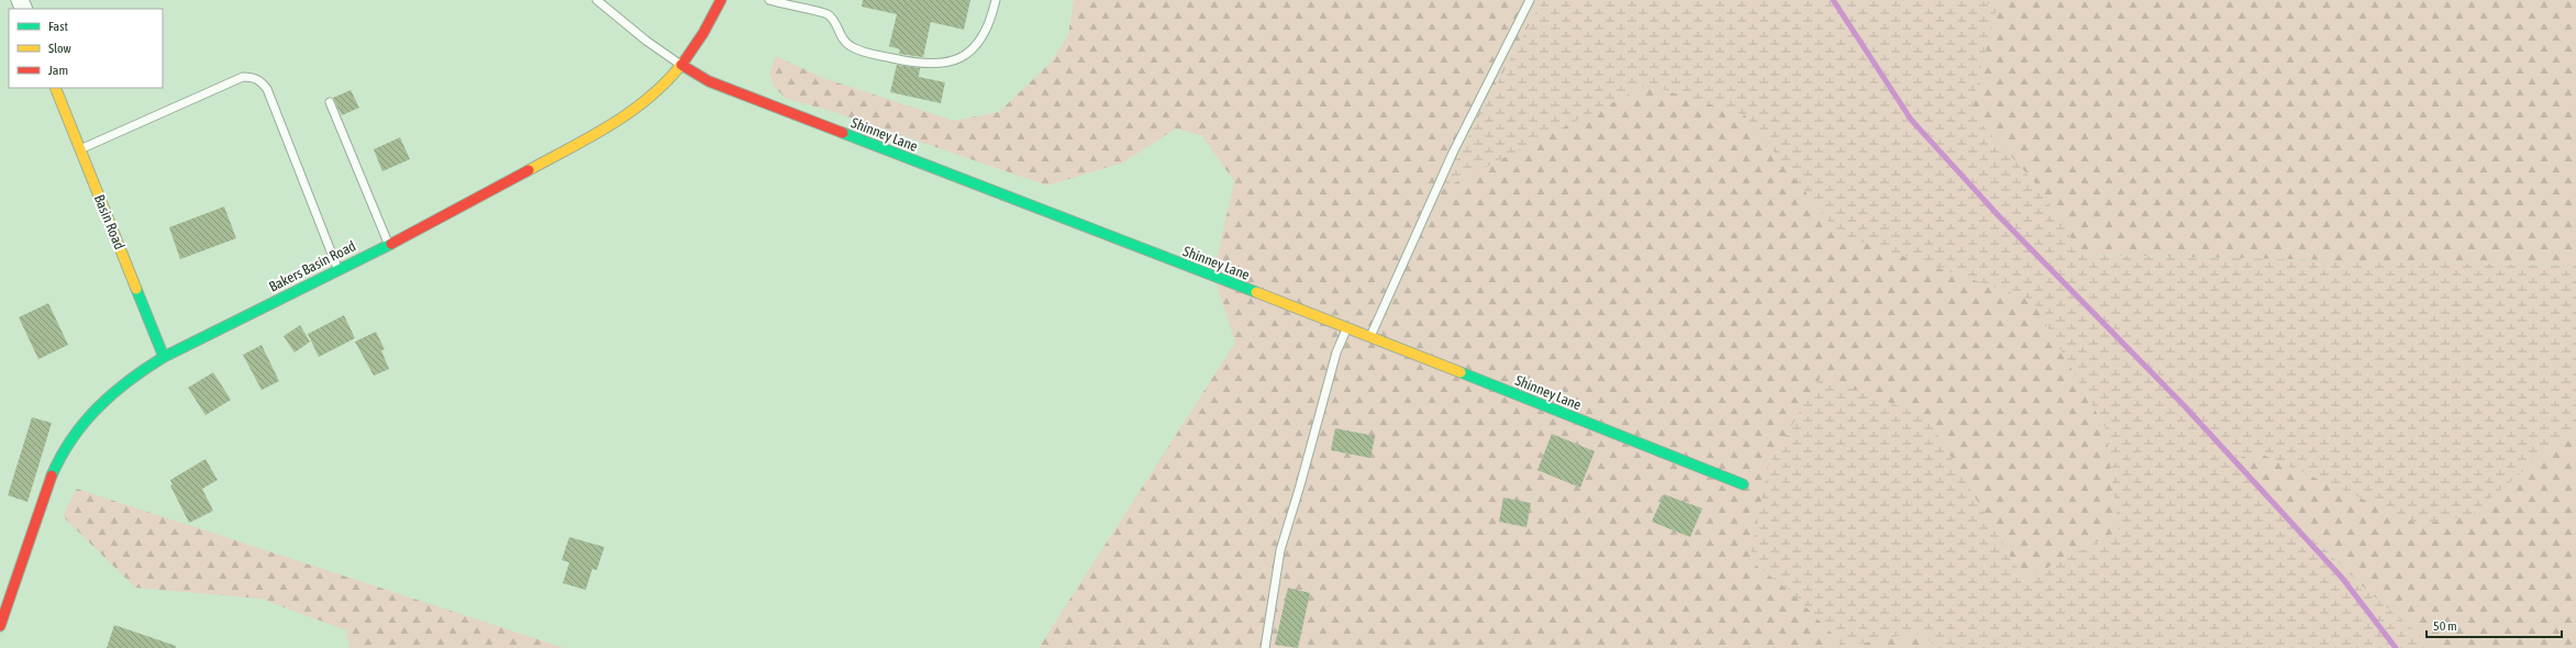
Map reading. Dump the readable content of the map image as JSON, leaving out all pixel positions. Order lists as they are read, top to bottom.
{
  "streets": {
    "street": ["Shinney Lane", "Basin Road", "Bakers Basin Road"]
  },
  "crossings": [
    ["Shinney Lane", "Bakers Basin Road"],
    ["Basin Road", "Bakers Basin Road"]
  ],
  "legend": ["Fast", "Slow", "Jam"],
  "scale_bar": "50 m"
}
